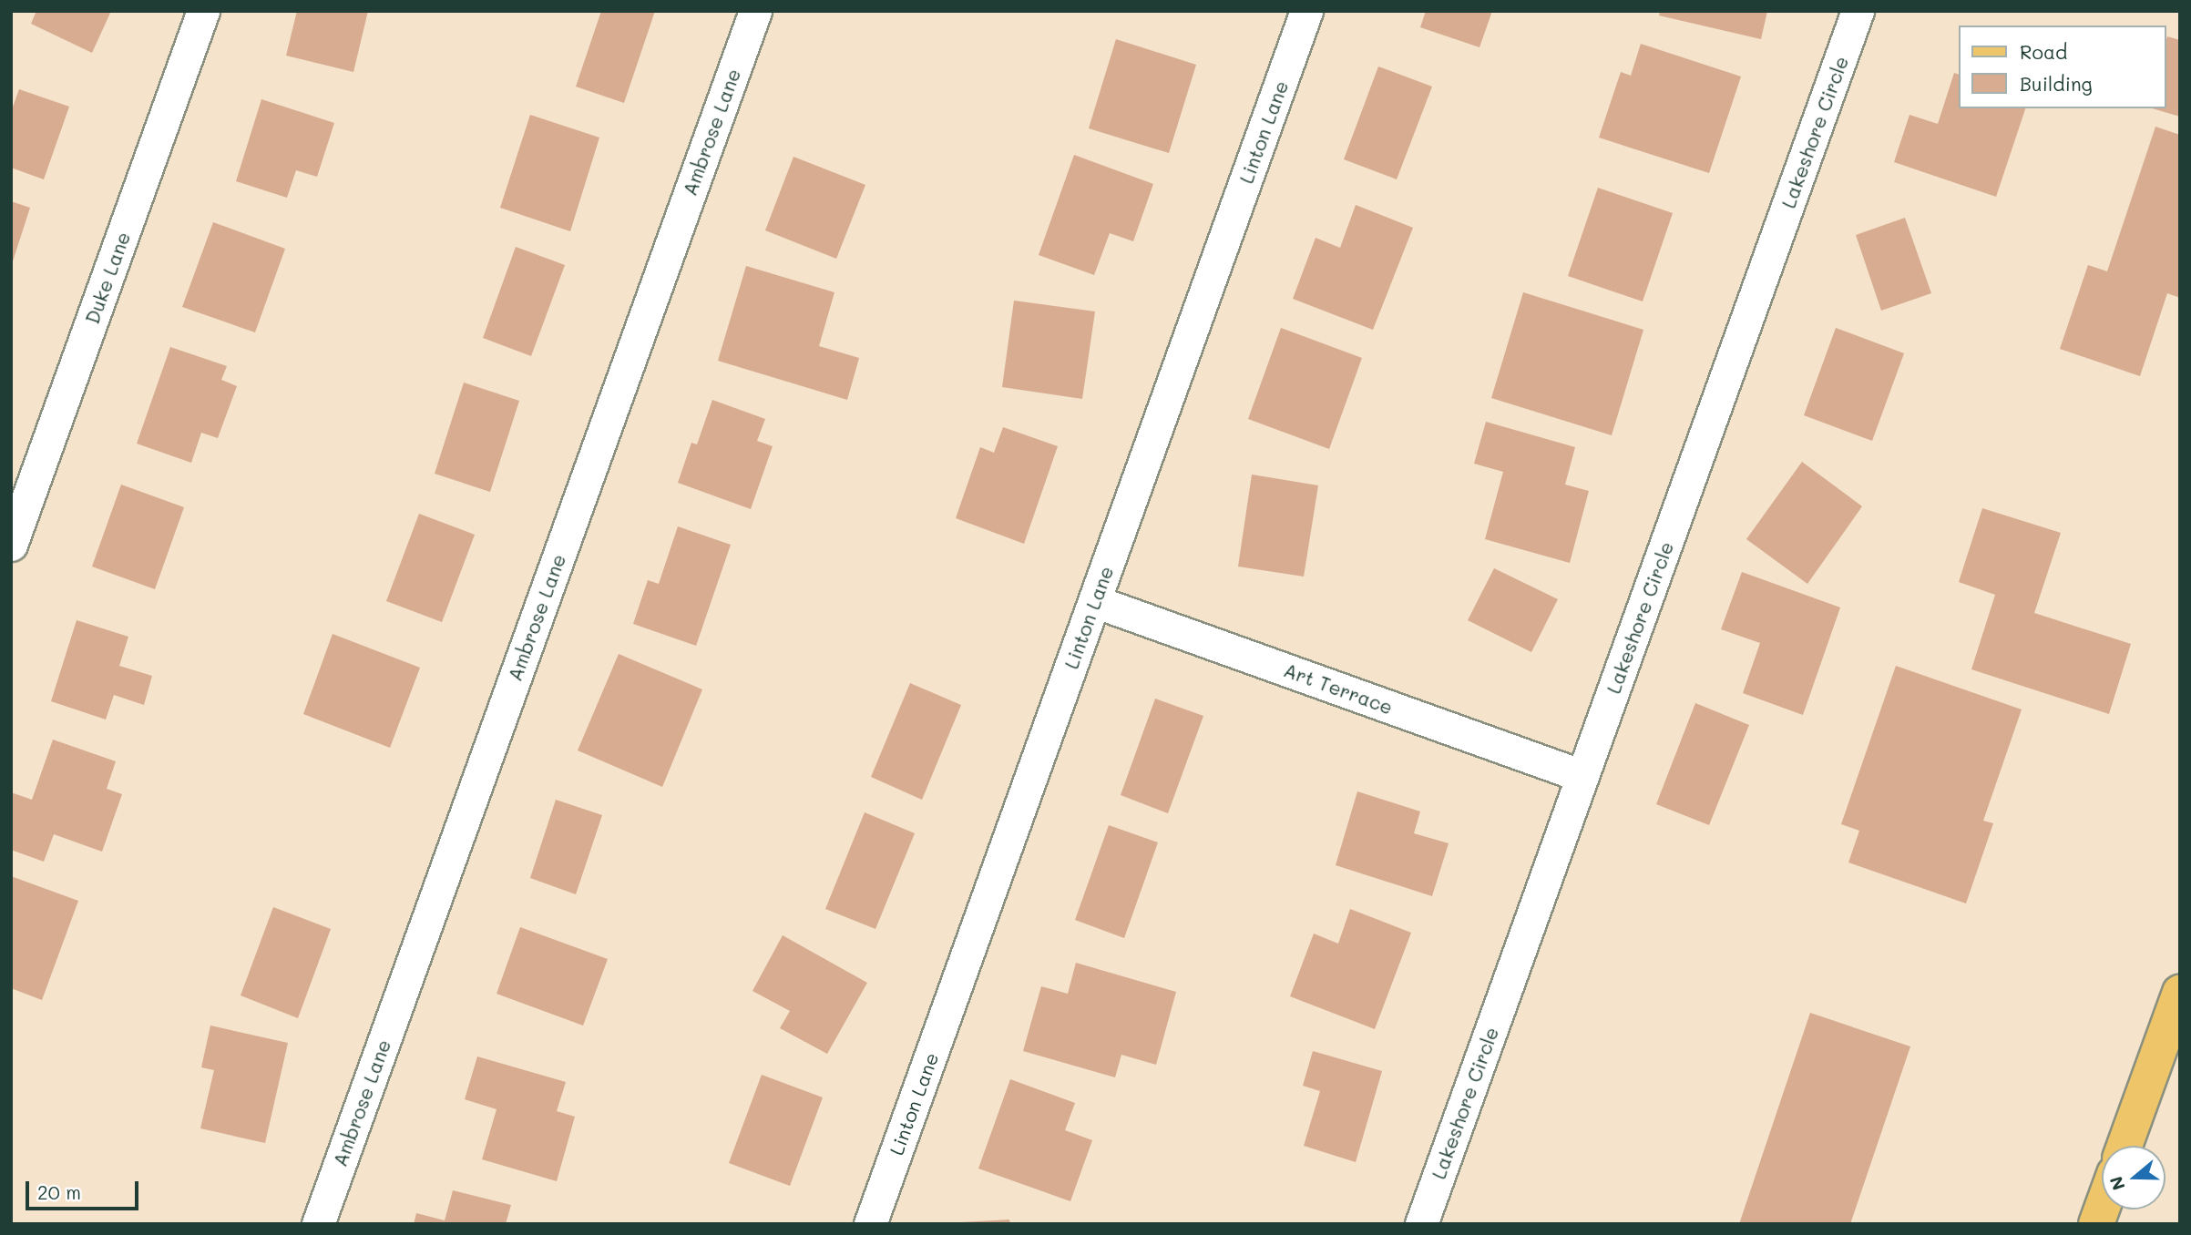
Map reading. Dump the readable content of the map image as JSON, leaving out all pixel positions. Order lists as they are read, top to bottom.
{
  "streets": {
    "street": [
      "Ambrose Lane",
      "Linton Lane",
      "Lakeshore Circle",
      "Duke Lane",
      "Art Terrace"
    ]
  },
  "crossings": [
    ["Linton Lane", "Art Terrace"],
    ["Lakeshore Circle", "Art Terrace"]
  ],
  "legend": ["Road", "Building"],
  "scale_bar": "20 m",
  "north": "left"
}
